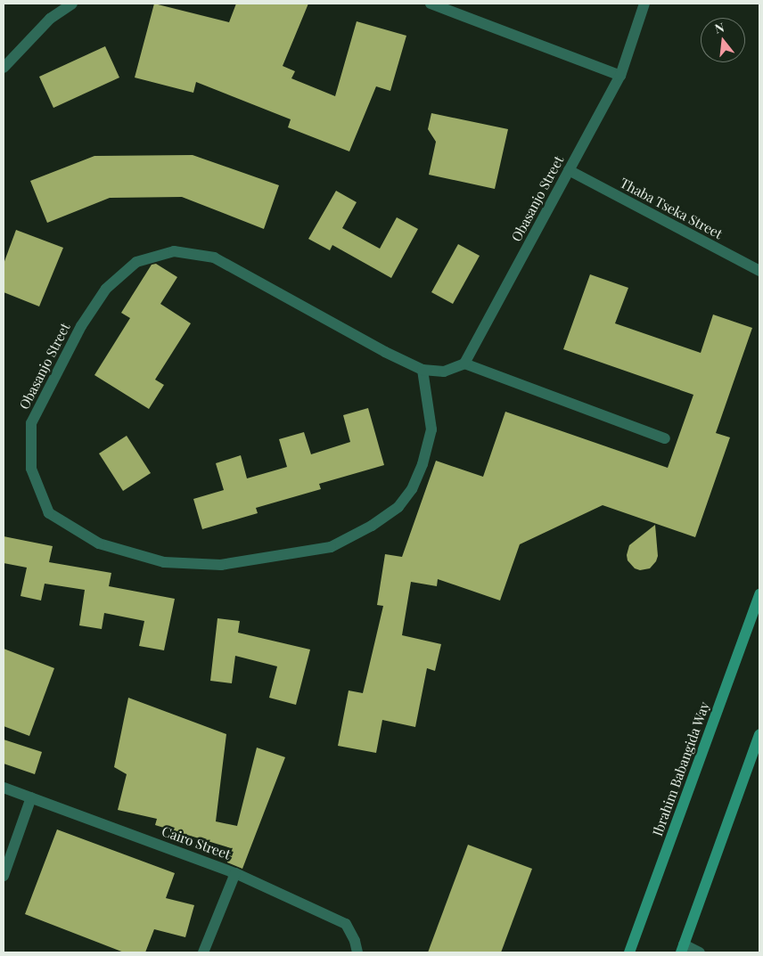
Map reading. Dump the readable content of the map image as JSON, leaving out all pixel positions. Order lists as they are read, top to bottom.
{
  "streets": {
    "main road": ["Ibrahim Babangida Way"],
    "street": ["Obasanjo Street", "Thaba Tseka Street", "Cairo Street"]
  },
  "crossings": [
    ["Obasanjo Street", "Thaba Tseka Street"]
  ],
  "north": "top"
}
